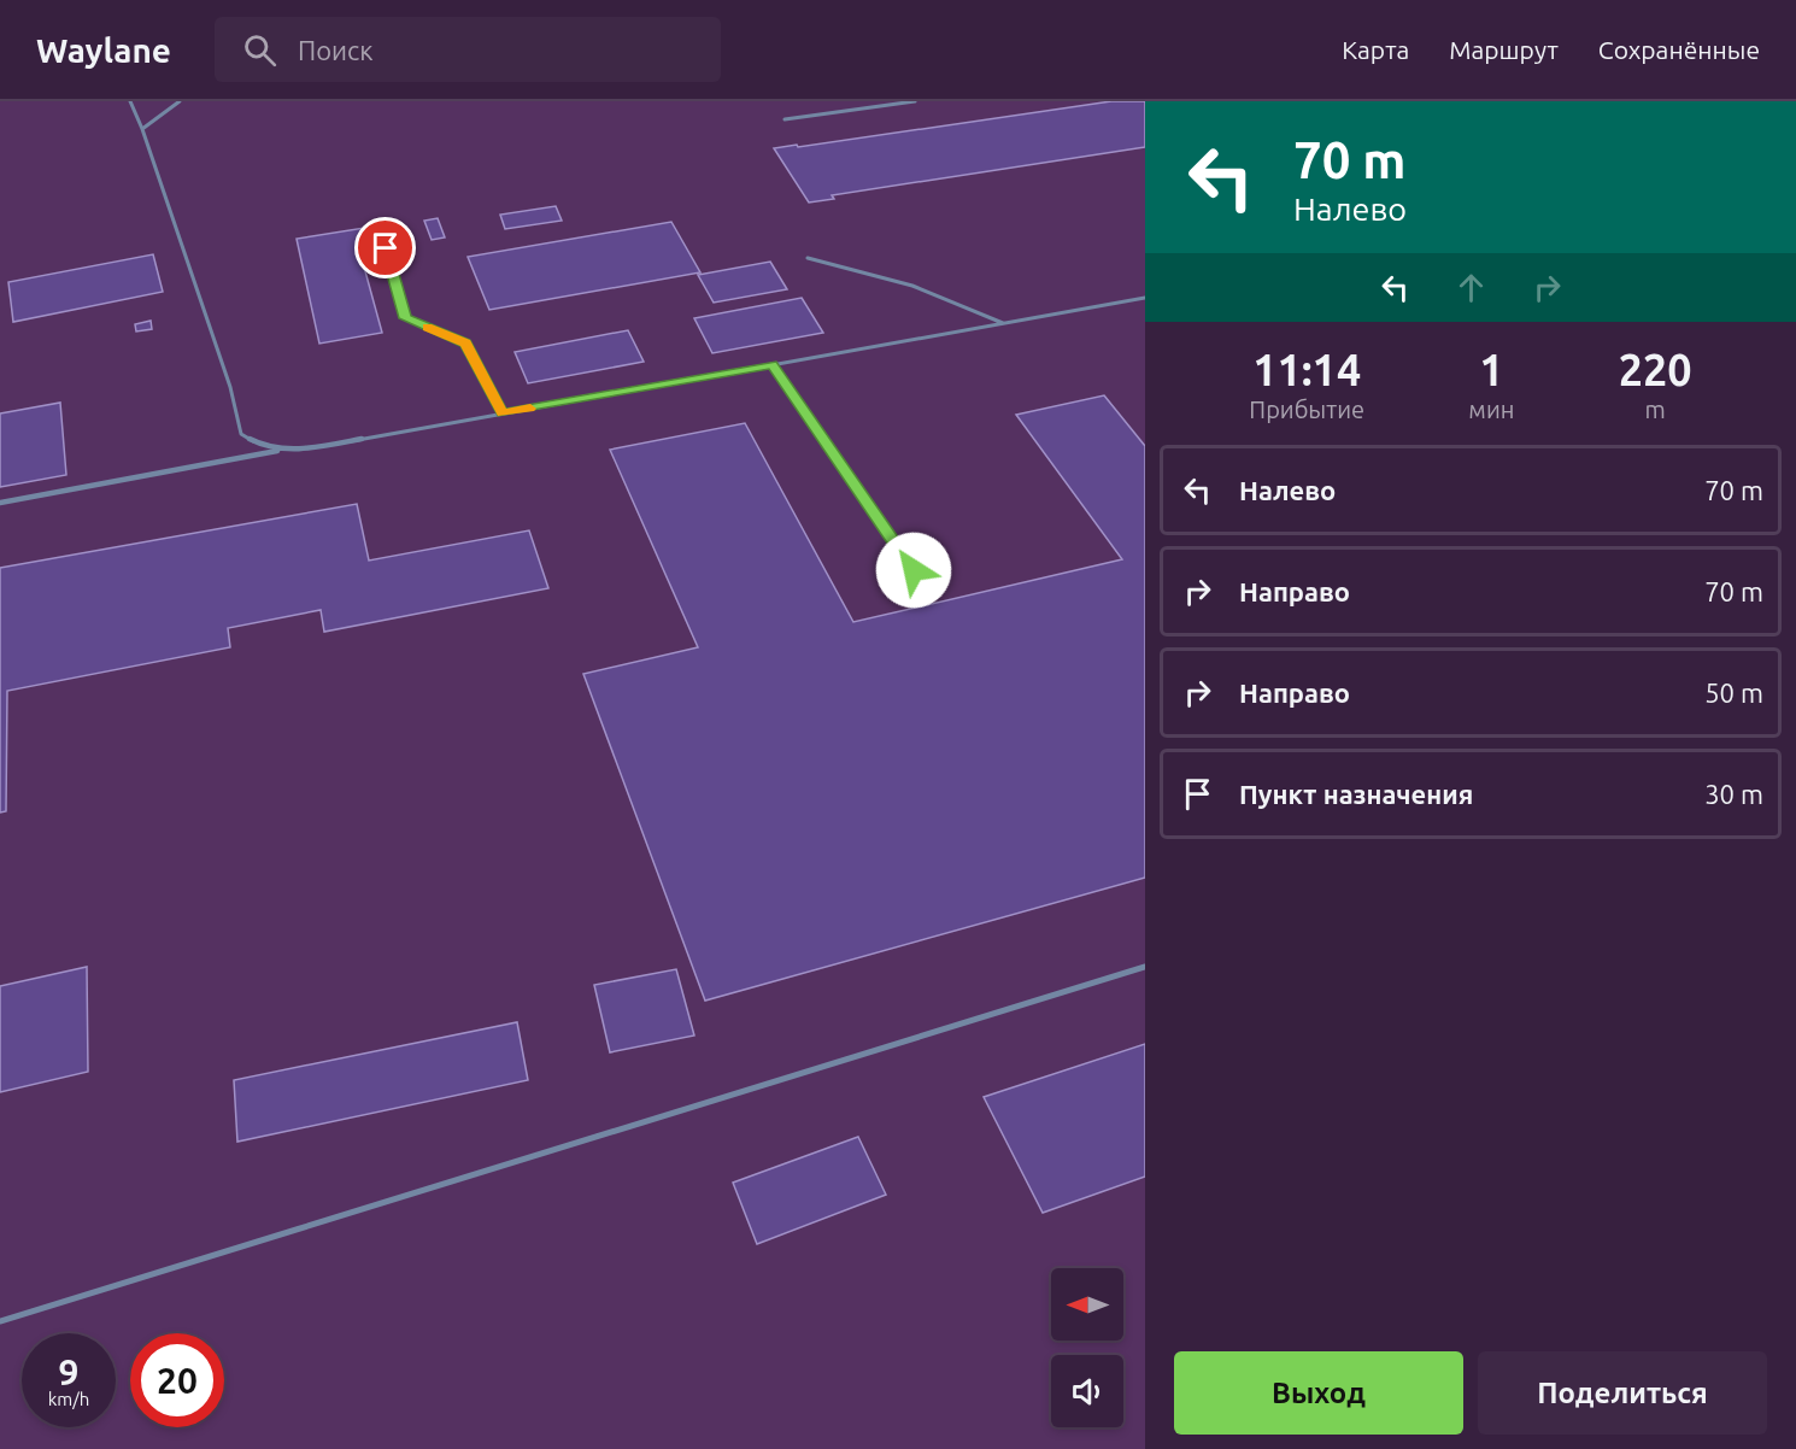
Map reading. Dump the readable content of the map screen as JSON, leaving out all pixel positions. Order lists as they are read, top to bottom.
{
  "north": "left",
  "page": {
    "header": "Waylane",
    "search": "Поиск",
    "nav": ["Карта", "Маршрут", "Сохранённые"],
    "turn": ["70 m", "Налево"],
    "eta": [
      "11:14",
      "Прибытие",
      "1",
      "мин",
      "220",
      "m"
    ],
    "list": [
      {
        "name": "Налево",
        "value": "70 m"
      },
      {
        "name": "Направо",
        "value": "70 m"
      },
      {
        "name": "Направо",
        "value": "50 m"
      },
      {
        "name": "Пункт назначения",
        "value": "30 m"
      }
    ],
    "speed": "9 km/h",
    "limit": "20",
    "buttons": ["Выход", "Поделиться"]
  }
}
